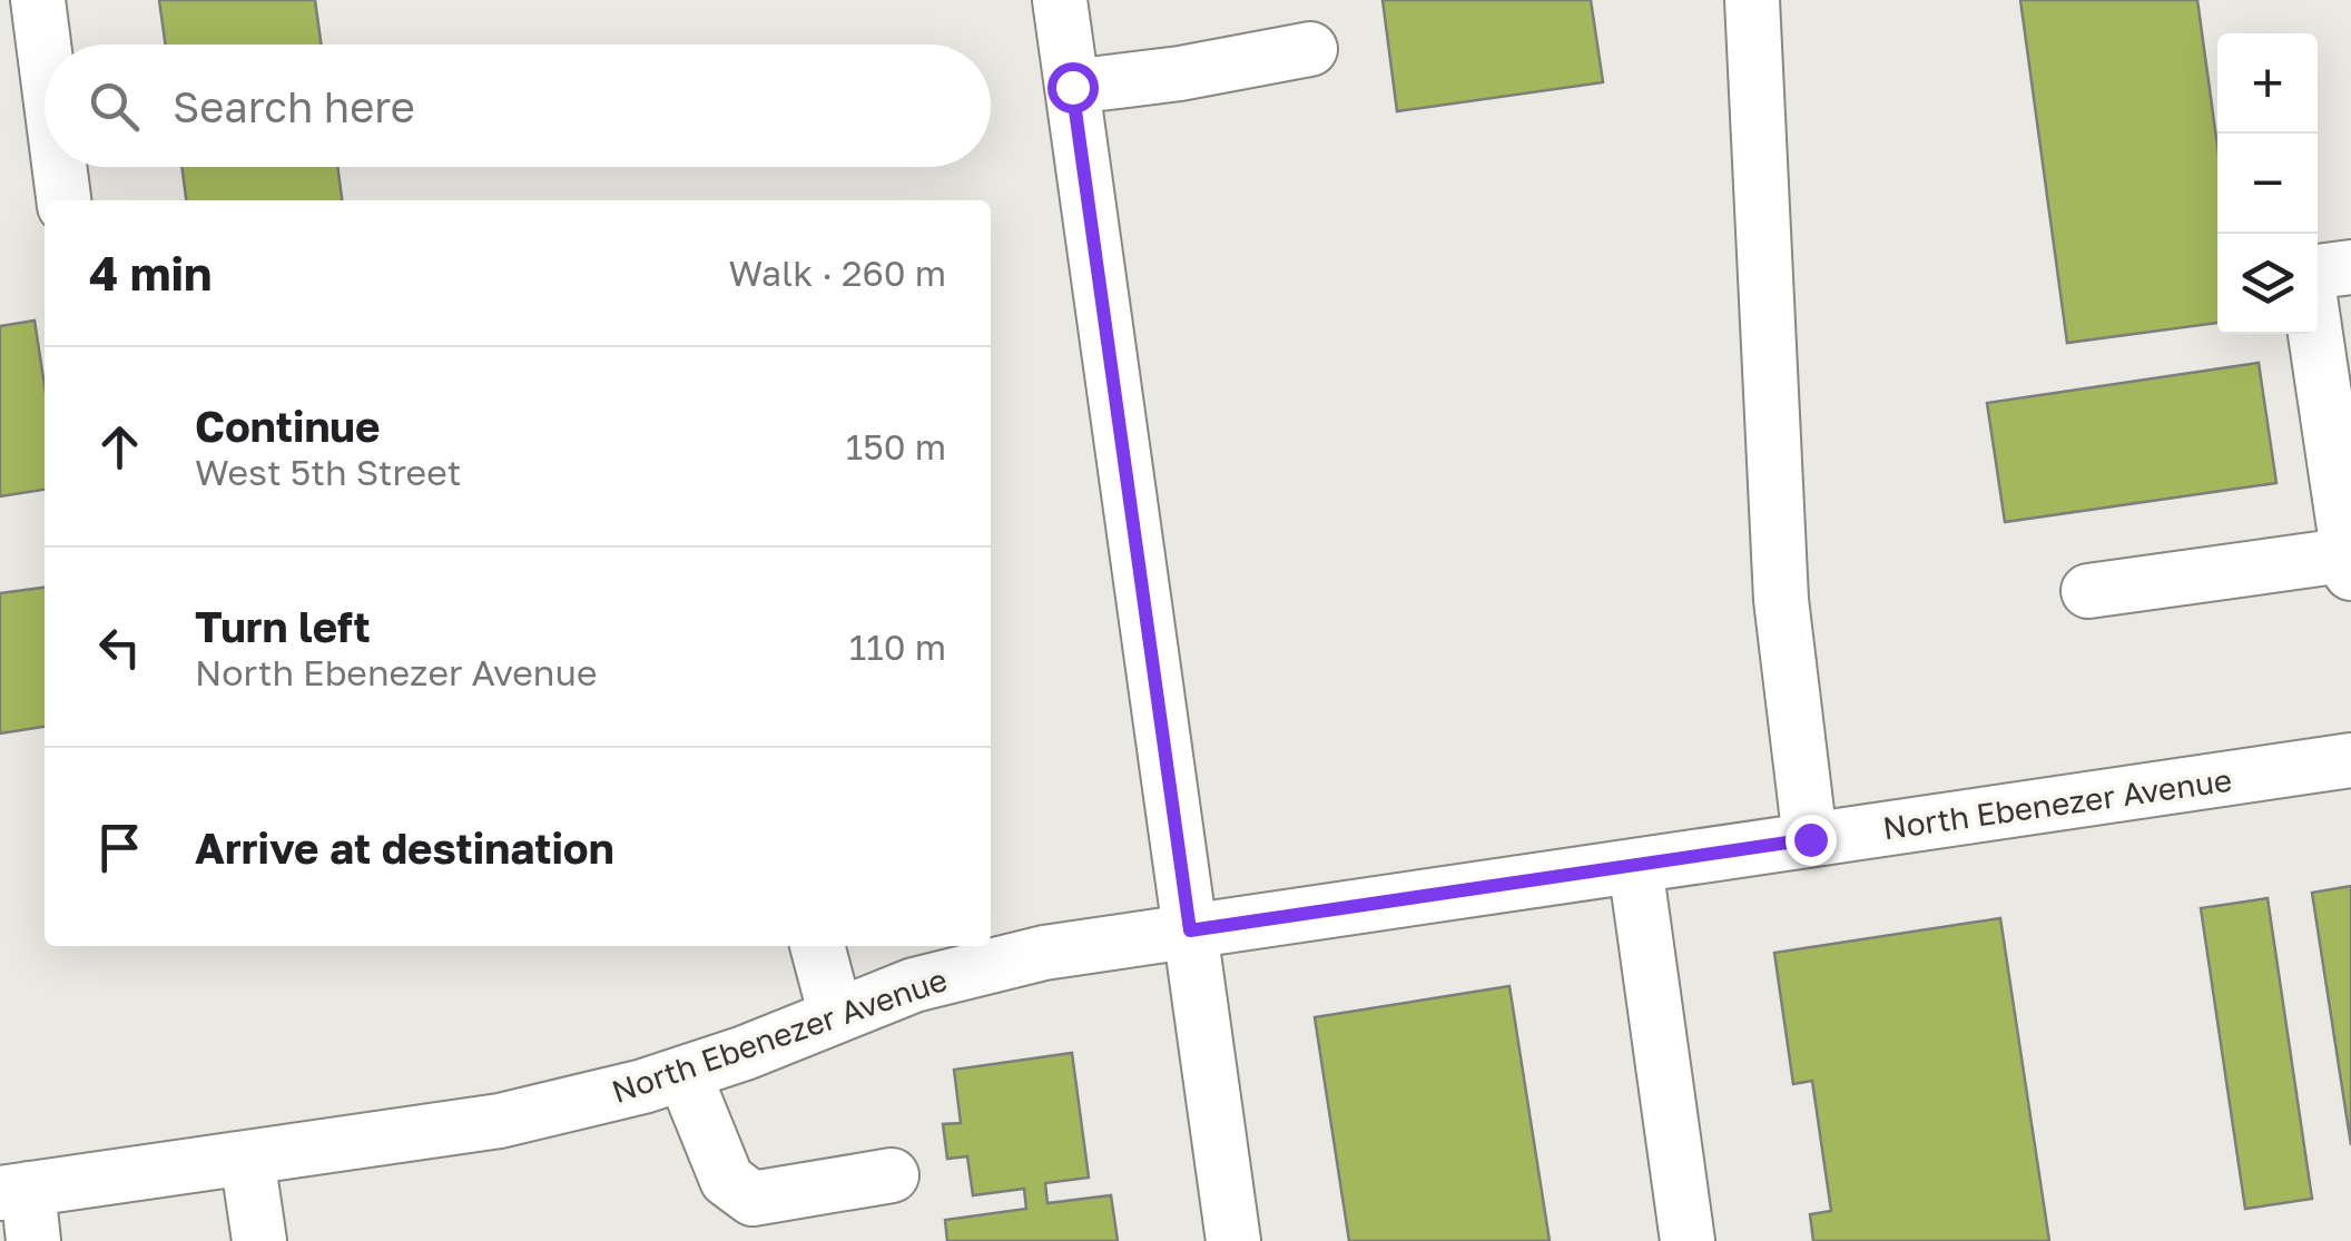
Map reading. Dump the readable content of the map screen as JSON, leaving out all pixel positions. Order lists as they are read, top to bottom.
{
  "streets": {
    "street": ["North Ebenezer Avenue"]
  },
  "page": {
    "map_buttons": ["+", "−"],
    "search": "Search here",
    "heading": ["4 min", "Walk · 260 m"],
    "list": [
      ["Continue", "West 5th Street", "150 m"],
      ["Turn left", "North Ebenezer Avenue", "110 m"],
      "Arrive at destination"
    ]
  }
}
